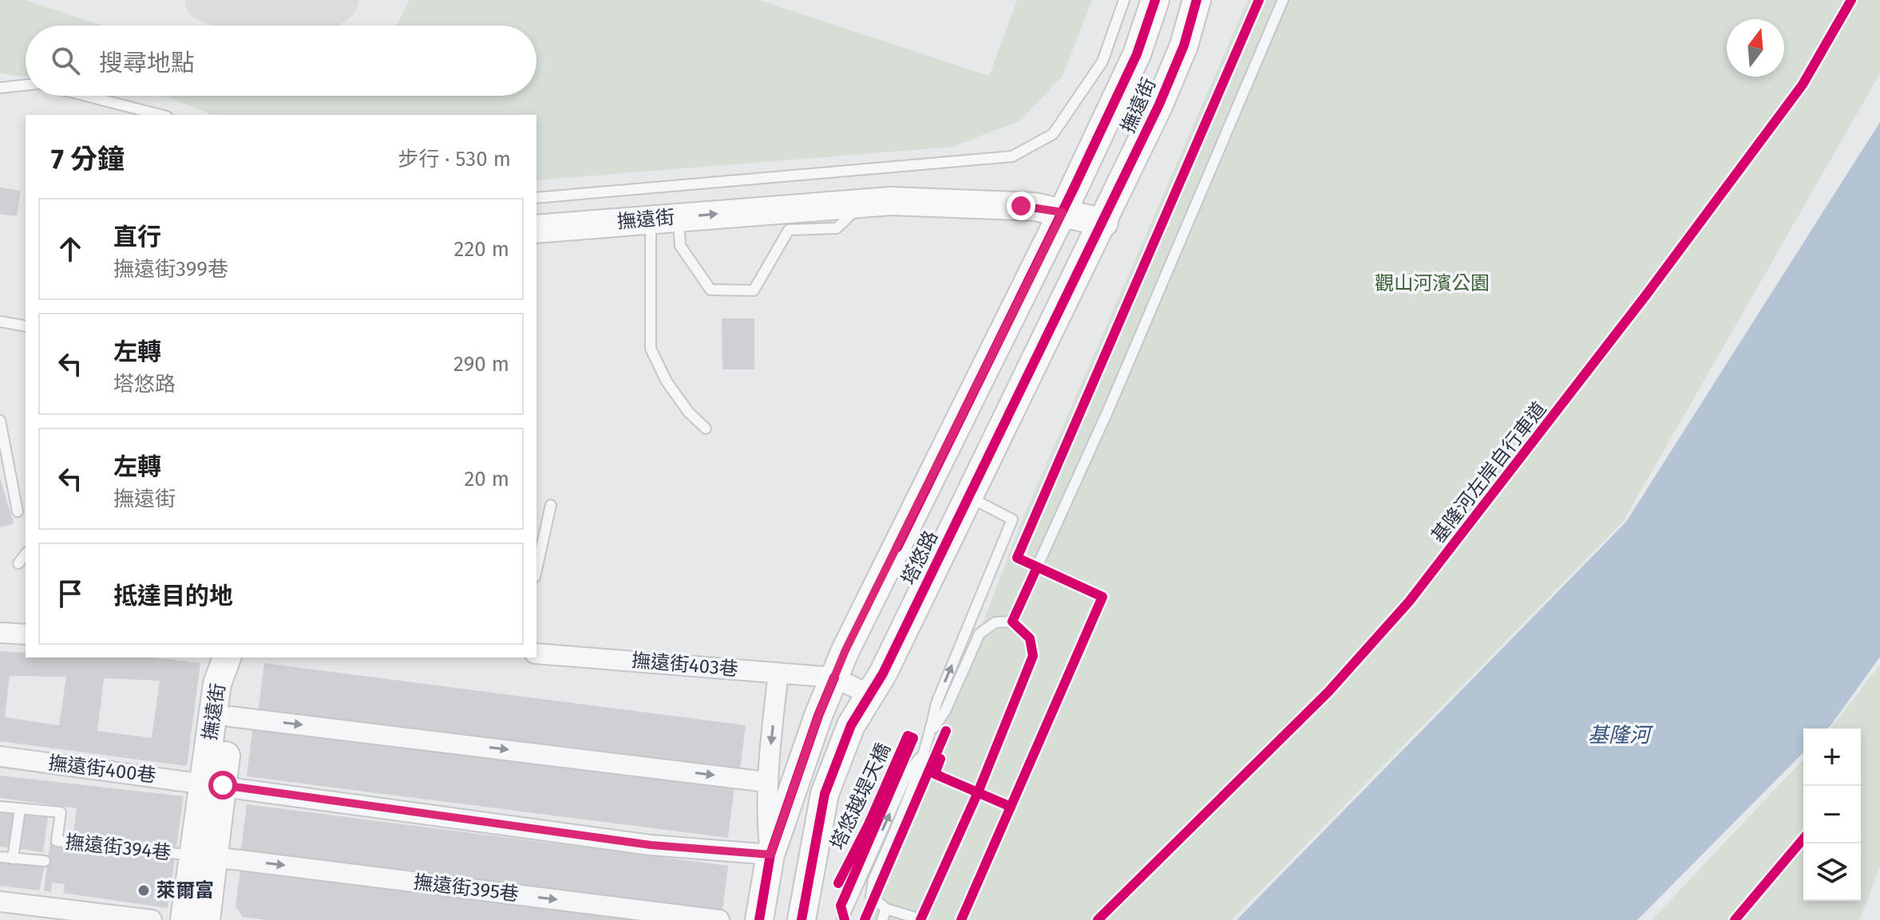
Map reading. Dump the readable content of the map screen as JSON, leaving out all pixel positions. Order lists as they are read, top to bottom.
{
  "streets": {
    "main road": ["撫遠街", "塔悠路"],
    "street": ["撫遠街403巷", "撫遠街400巷", "撫遠街395巷"],
    "lane": ["撫遠街394巷"],
    "cycle path": ["基隆河左岸自行車道", "塔悠越堤天橋"]
  },
  "crossings": [
    ["撫遠街", "塔悠路"],
    ["撫遠街", "撫遠街400巷"],
    ["撫遠街", "撫遠街394巷"],
    ["撫遠街", "撫遠街395巷"],
    ["塔悠路", "撫遠街403巷"],
    ["塔悠路", "撫遠街400巷"],
    ["撫遠街394巷", "撫遠街395巷"]
  ],
  "water": ["基隆河"],
  "parks": ["觀山河濱公園"],
  "places": ["萊爾富"],
  "north": "top",
  "page": {
    "search": "搜尋地點",
    "heading": ["7 分鐘", "步行 · 530 m"],
    "list": [
      ["直行", "撫遠街399巷", "220 m"],
      ["左轉", "塔悠路", "290 m"],
      ["左轉", "撫遠街", "20 m"],
      "抵達目的地"
    ],
    "map_buttons": ["+", "−"]
  }
}
